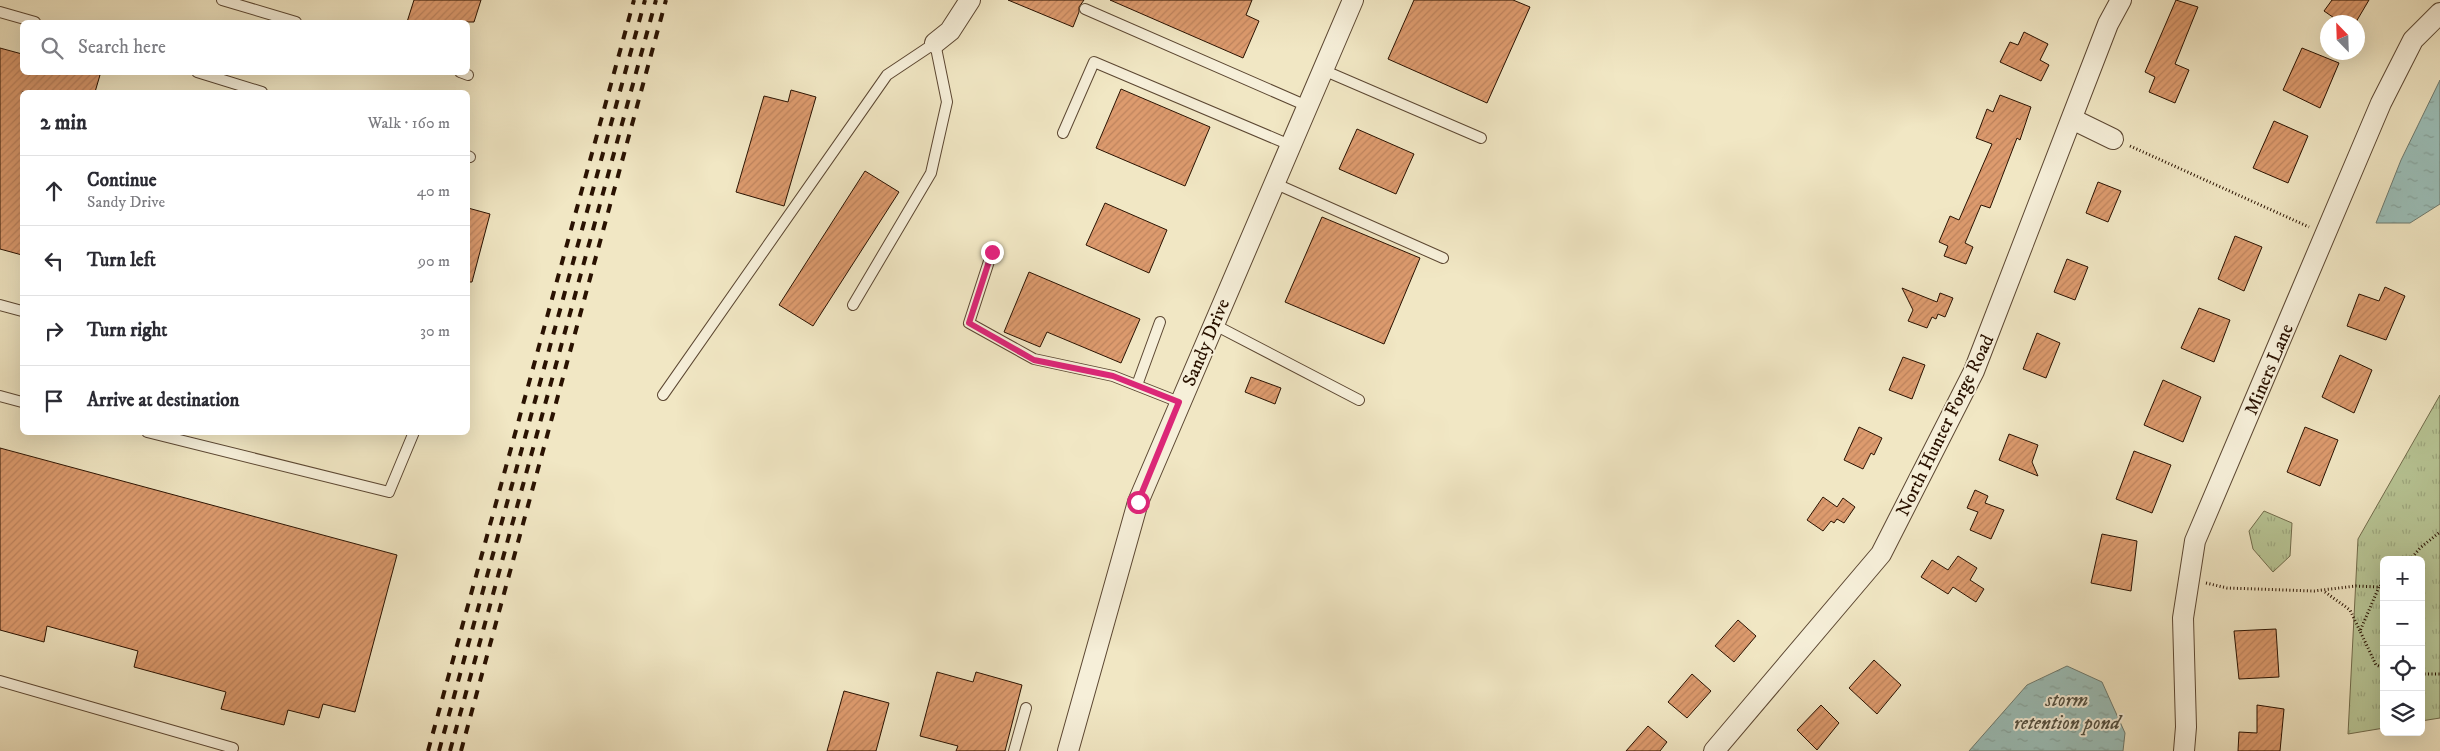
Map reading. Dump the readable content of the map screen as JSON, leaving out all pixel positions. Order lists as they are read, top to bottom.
{
  "streets": {
    "street": ["Sandy Drive", "Miners Lane", "North Hunter Forge Road"]
  },
  "water": ["storm retention pond"],
  "north": "top left",
  "page": {
    "search": "Search here",
    "heading": ["2 min", "Walk · 160 m"],
    "list": [
      ["Continue", "Sandy Drive", "40 m"],
      ["Turn left", "90 m"],
      ["Turn right", "30 m"],
      "Arrive at destination"
    ],
    "map_buttons": ["+", "−"]
  }
}
